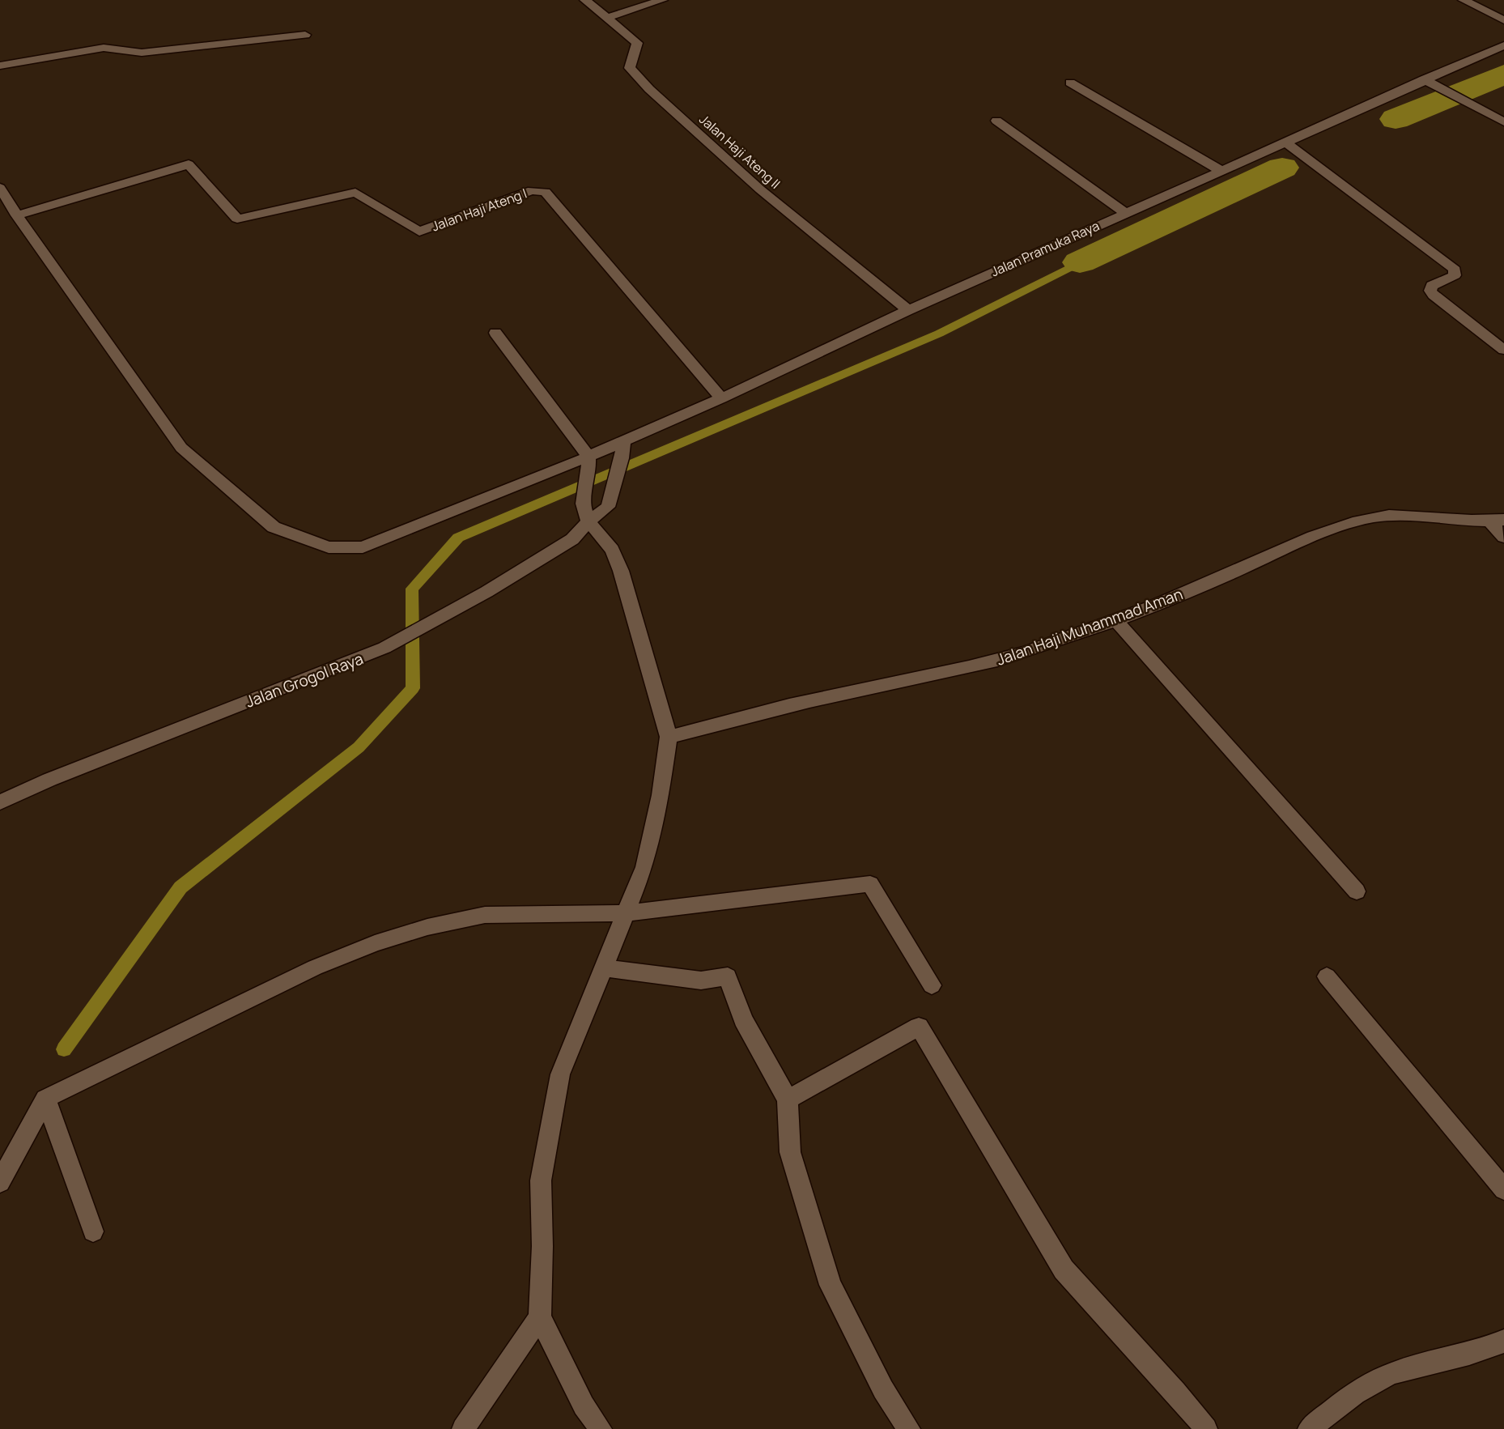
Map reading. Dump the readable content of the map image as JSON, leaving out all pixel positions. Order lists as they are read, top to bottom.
{
  "streets": {
    "street": [
      "Jalan Haji Ateng II",
      "Jalan Haji Ateng I",
      "Jalan Pramuka Raya",
      "Jalan Haji Muhammad Aman",
      "Jalan Grogol Raya"
    ]
  },
  "crossings": [
    ["Jalan Haji Ateng II", "Jalan Pramuka Raya"],
    ["Jalan Haji Ateng I", "Jalan Pramuka Raya"],
    ["Jalan Pramuka Raya", "Jalan Grogol Raya"]
  ]
}
